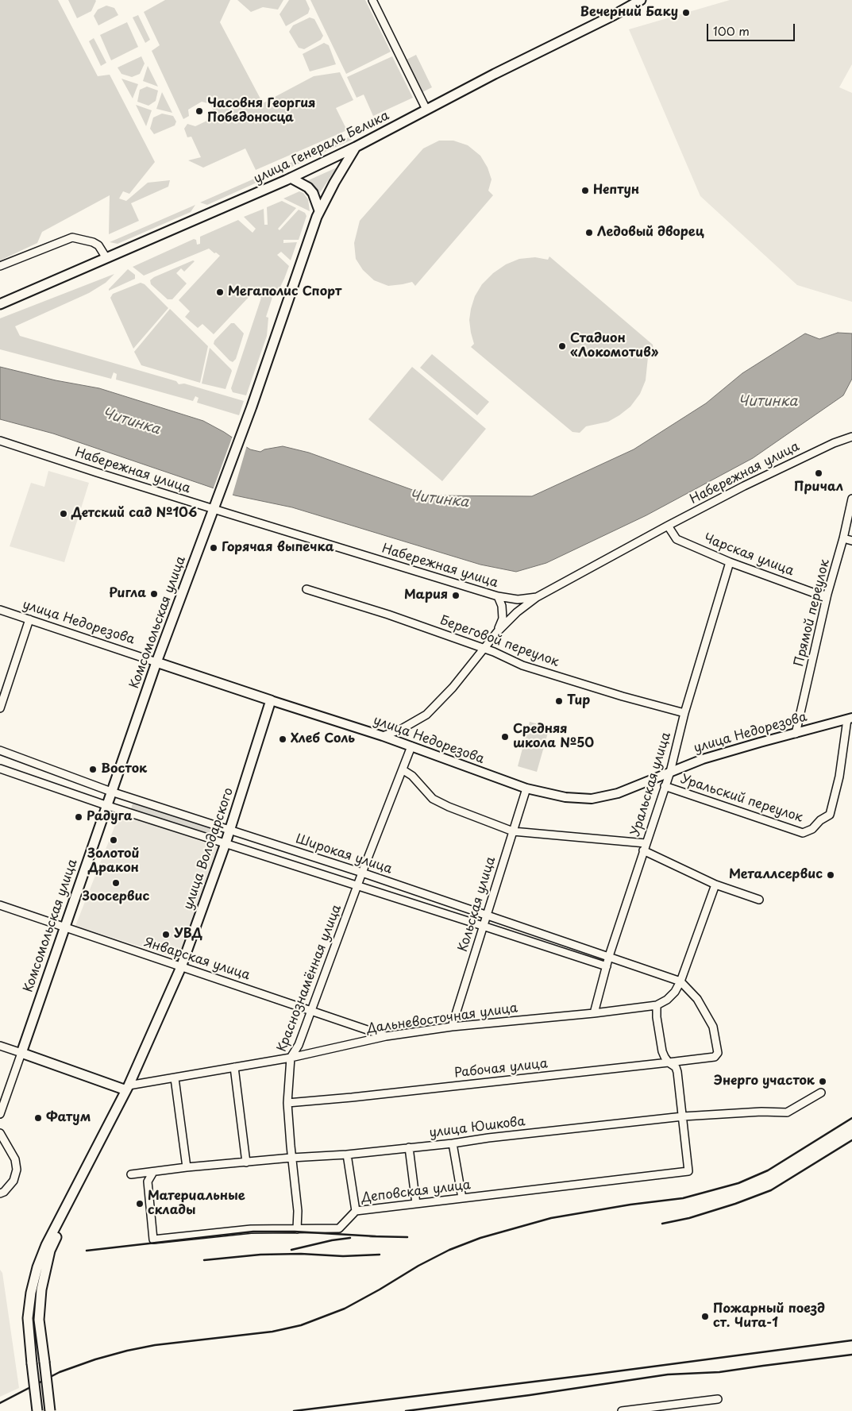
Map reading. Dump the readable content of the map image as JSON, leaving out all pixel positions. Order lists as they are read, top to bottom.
{
  "streets": {
    "main road": [
      "улица Генерала Белика",
      "улица Недорезова",
      "Комсомольская улица",
      "улица Володарского"
    ],
    "street": [
      "Набережная улица",
      "Чарская улица",
      "Прямой переулок",
      "Береговой переулок",
      "Уральская улица",
      "Уральский переулок",
      "Широкая улица",
      "Кольская улица",
      "Январская улица",
      "Краснознамённая улица",
      "Дальневосточная улица",
      "Рабочая улица",
      "улица Юшкова",
      "Деповская улица"
    ]
  },
  "crossings": [
    ["улица Генерала Белика", "Комсомольская улица"],
    ["Набережная улица", "Чарская улица"],
    ["Набережная улица", "Комсомольская улица"],
    ["Чарская улица", "Прямой переулок"],
    ["Чарская улица", "Уральская улица"],
    ["Прямой переулок", "улица Недорезова"],
    ["улица Недорезова", "Комсомольская улица"],
    ["улица Недорезова", "Уральская улица"],
    ["улица Недорезова", "Уральский переулок"],
    ["улица Недорезова", "улица Володарского"],
    ["улица Недорезова", "Кольская улица"],
    ["улица Недорезова", "Краснознамённая улица"],
    ["Комсомольская улица", "Широкая улица"],
    ["Комсомольская улица", "Январская улица"],
    ["Береговой переулок", "Уральская улица"],
    ["Уральская улица", "Уральский переулок"],
    ["Уральская улица", "Широкая улица"],
    ["Уральская улица", "Дальневосточная улица"],
    ["улица Володарского", "Широкая улица"],
    ["улица Володарского", "Январская улица"],
    ["улица Володарского", "Дальневосточная улица"],
    ["Широкая улица", "Кольская улица"],
    ["Широкая улица", "Краснознамённая улица"],
    ["Широкая улица", "Дальневосточная улица"],
    ["Широкая улица", "Рабочая улица"],
    ["Кольская улица", "Дальневосточная улица"],
    ["Январская улица", "Краснознамённая улица"],
    ["Январская улица", "Дальневосточная улица"],
    ["Краснознамённая улица", "Дальневосточная улица"],
    ["Краснознамённая улица", "Рабочая улица"],
    ["Краснознамённая улица", "улица Юшкова"],
    ["Краснознамённая улица", "Деповская улица"],
    ["Дальневосточная улица", "Рабочая улица"],
    ["улица Юшкова", "Деповская улица"]
  ],
  "water": ["Читинка"],
  "places": [
    "Вечерний Баку",
    "Часовня Георгия Победоносца",
    "Нептун",
    "Ледовый дворец",
    "Мегаполис Спорт",
    "Стадион «Локомотив»",
    "Причал",
    "Детский сад №106",
    "Горячая выпечка",
    "Ригла",
    "Мария",
    "Тир",
    "Средняя школа №50",
    "Хлеб Соль",
    "Восток",
    "Радуга",
    "Золотой Дракон",
    "Металлсервис",
    "Зоосервис",
    "УВД",
    "Энерго участок",
    "Фатум",
    "Материальные склады",
    "Пожарный поезд ст. Чита-1"
  ],
  "scale_bar": "100 m"
}
